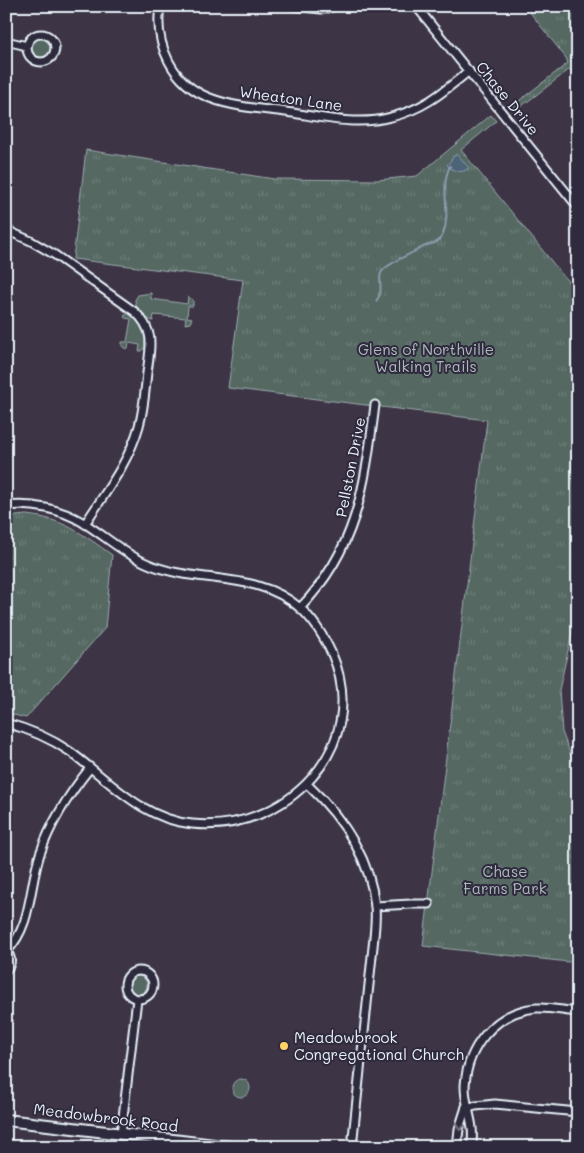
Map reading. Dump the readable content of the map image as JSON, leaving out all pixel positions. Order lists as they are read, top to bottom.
{
  "streets": {
    "street": [
      "Wheaton Lane",
      "Chase Drive",
      "Pellston Drive",
      "Meadowbrook Road"
    ]
  },
  "crossings": [
    ["Wheaton Lane", "Chase Drive"]
  ],
  "parks": ["Glens of Northville Walking Trails", "Chase Farms Park"],
  "places": ["Meadowbrook Congregational Church"]
}
